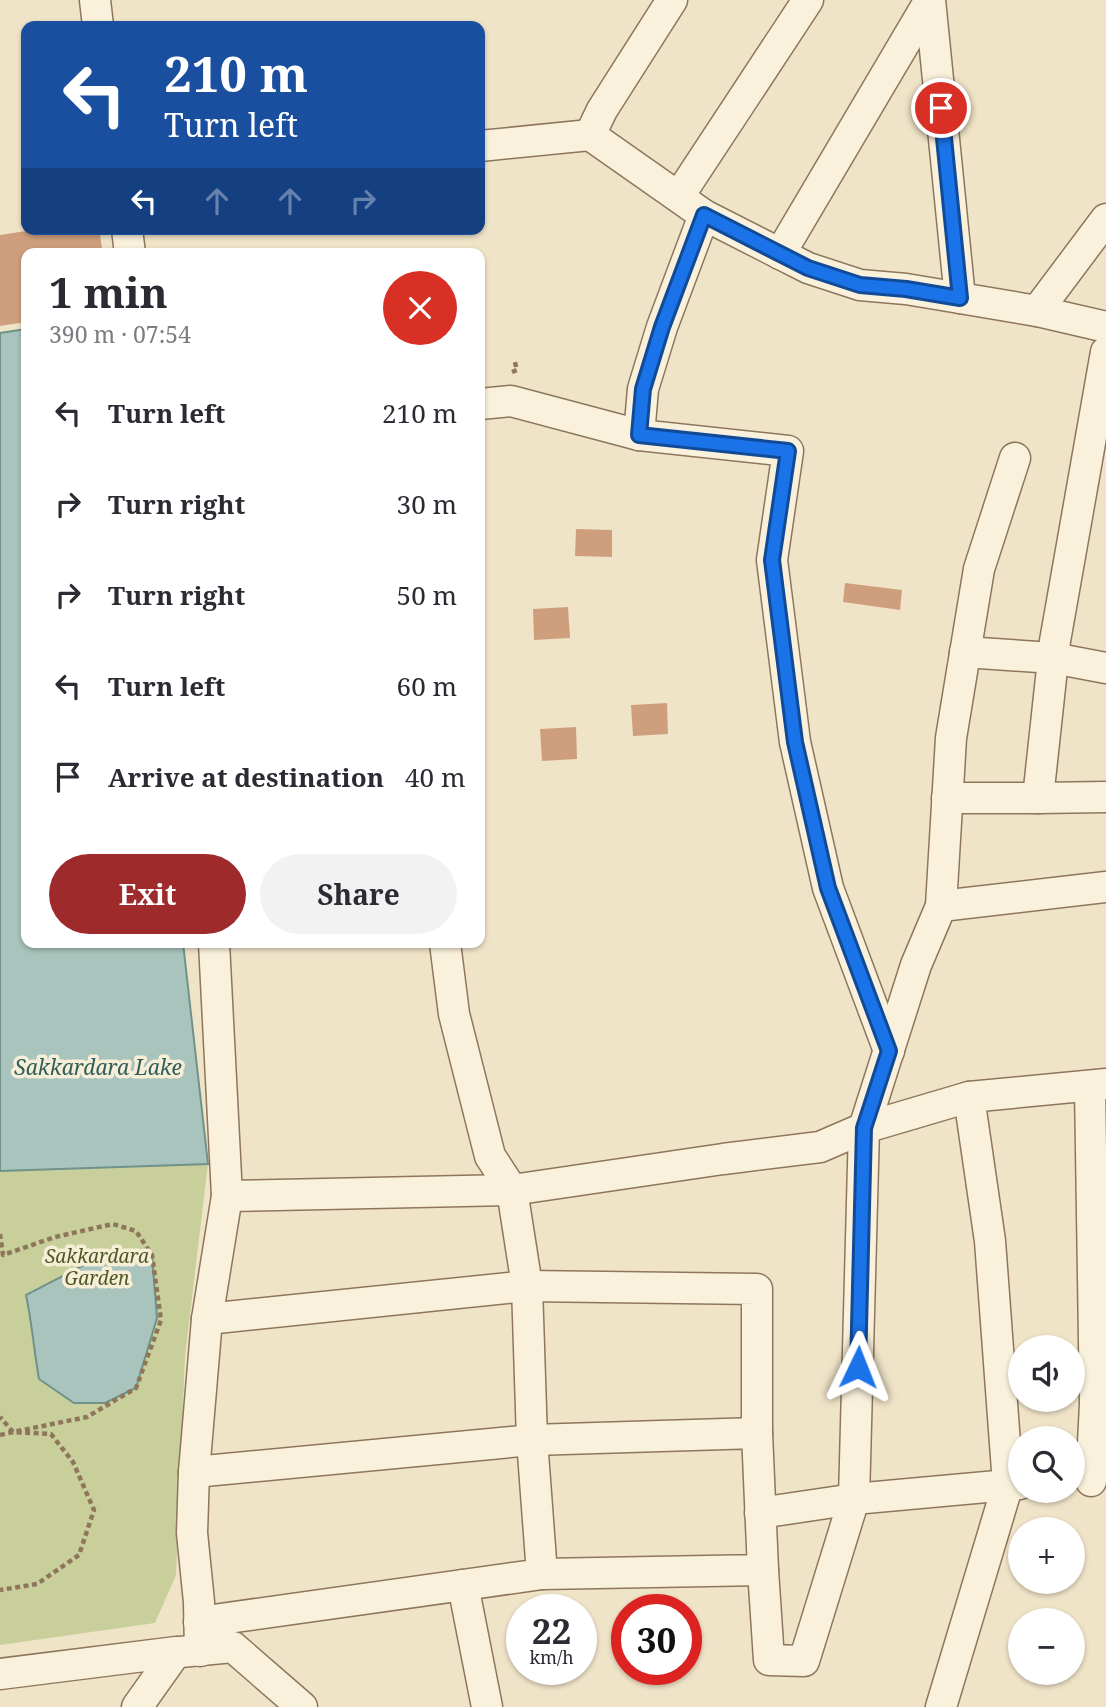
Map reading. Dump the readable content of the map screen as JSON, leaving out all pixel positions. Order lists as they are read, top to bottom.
{
  "water": ["Sakkardara Lake"],
  "parks": ["Sakkardara Garden"],
  "page": {
    "turn": ["210 m", "Turn left"],
    "heading": ["1 min", "390 m · 07:54"],
    "list": [
      {
        "name": "Turn left",
        "value": "210 m"
      },
      {
        "name": "Turn right",
        "value": "30 m"
      },
      {
        "name": "Turn right",
        "value": "50 m"
      },
      {
        "name": "Turn left",
        "value": "60 m"
      },
      {
        "name": "Arrive at destination",
        "value": "40 m"
      }
    ],
    "buttons": ["Exit", "Share"],
    "map_buttons": ["+", "−"],
    "speed": "22 km/h",
    "limit": "30"
  }
}
